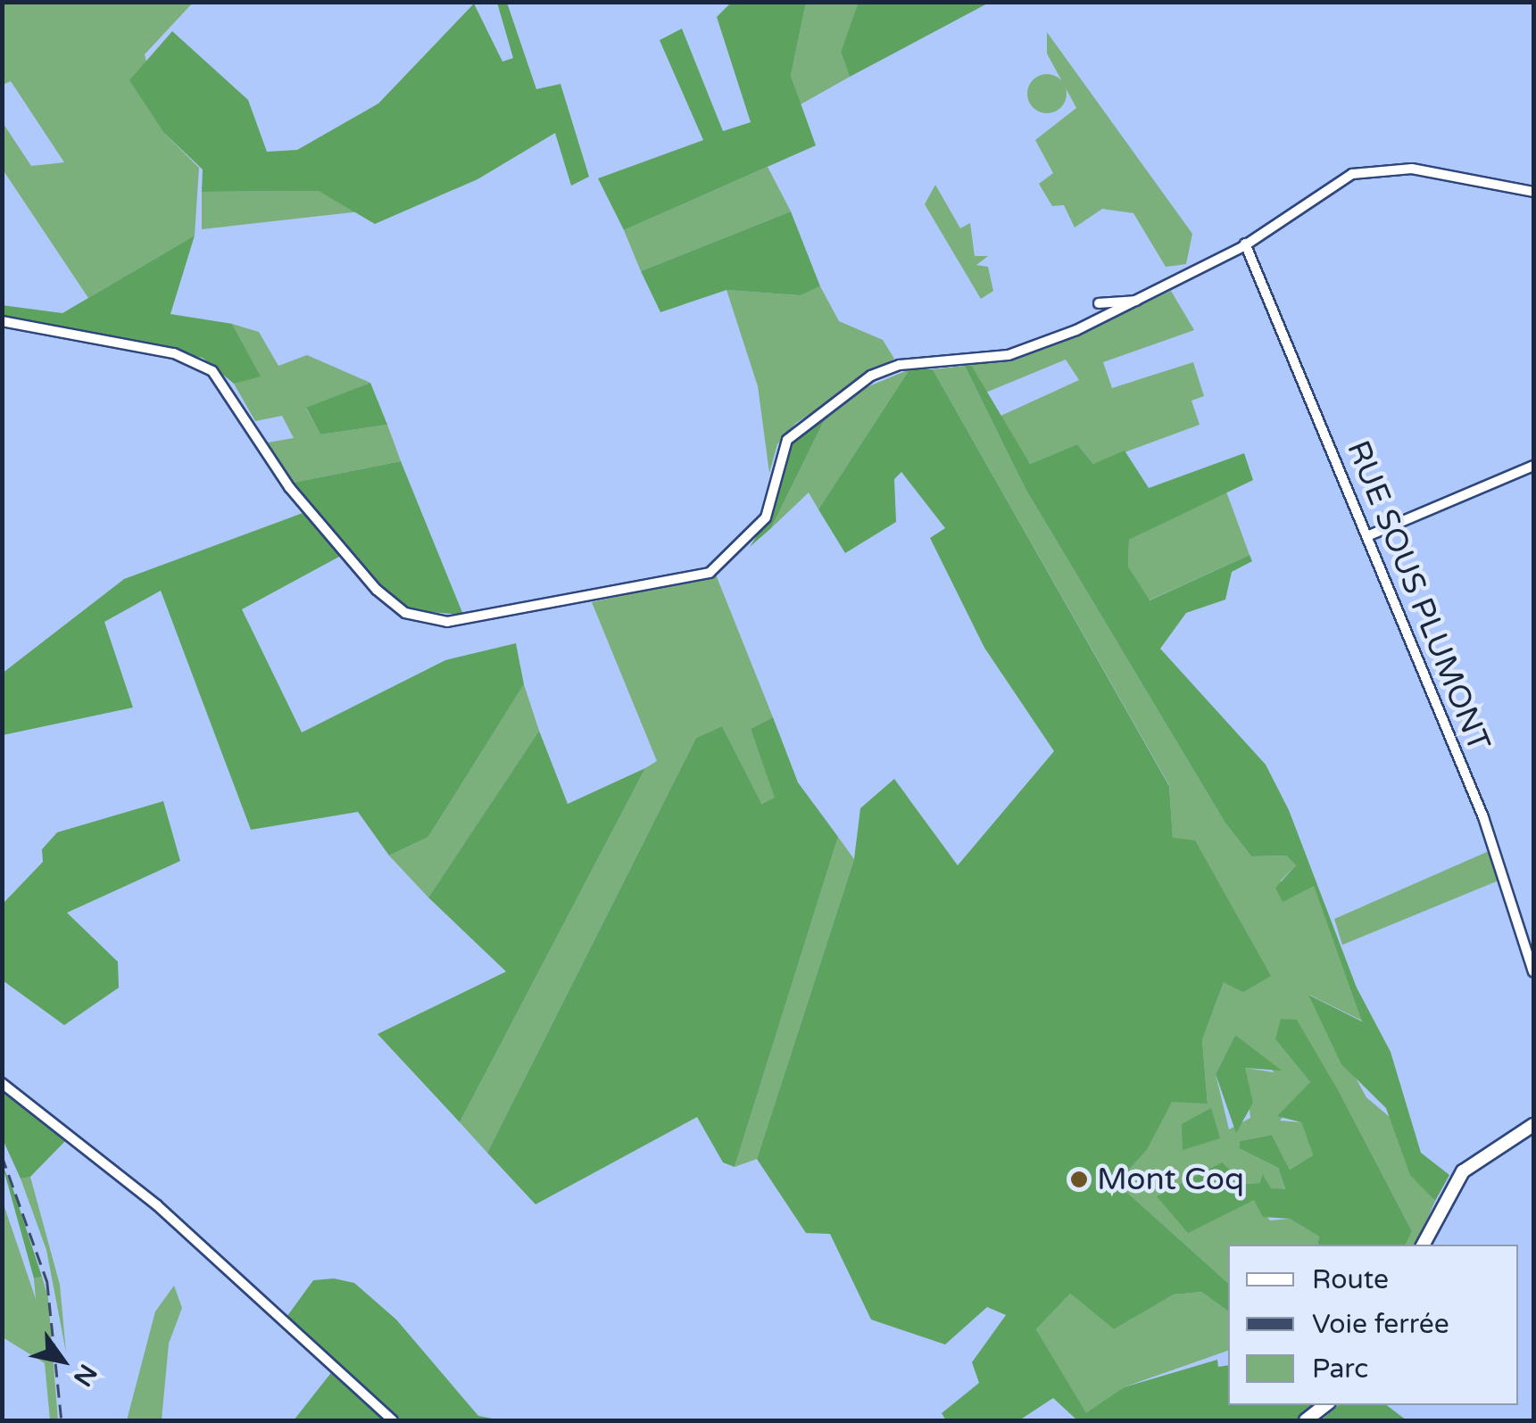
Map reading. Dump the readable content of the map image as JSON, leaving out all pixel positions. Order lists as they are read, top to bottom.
{
  "streets": {
    "street": ["RUE SOUS PLUMONT"]
  },
  "places": ["Mont Coq"],
  "legend": ["Route", "Voie ferrée", "Parc"],
  "north": "bottom right"
}
